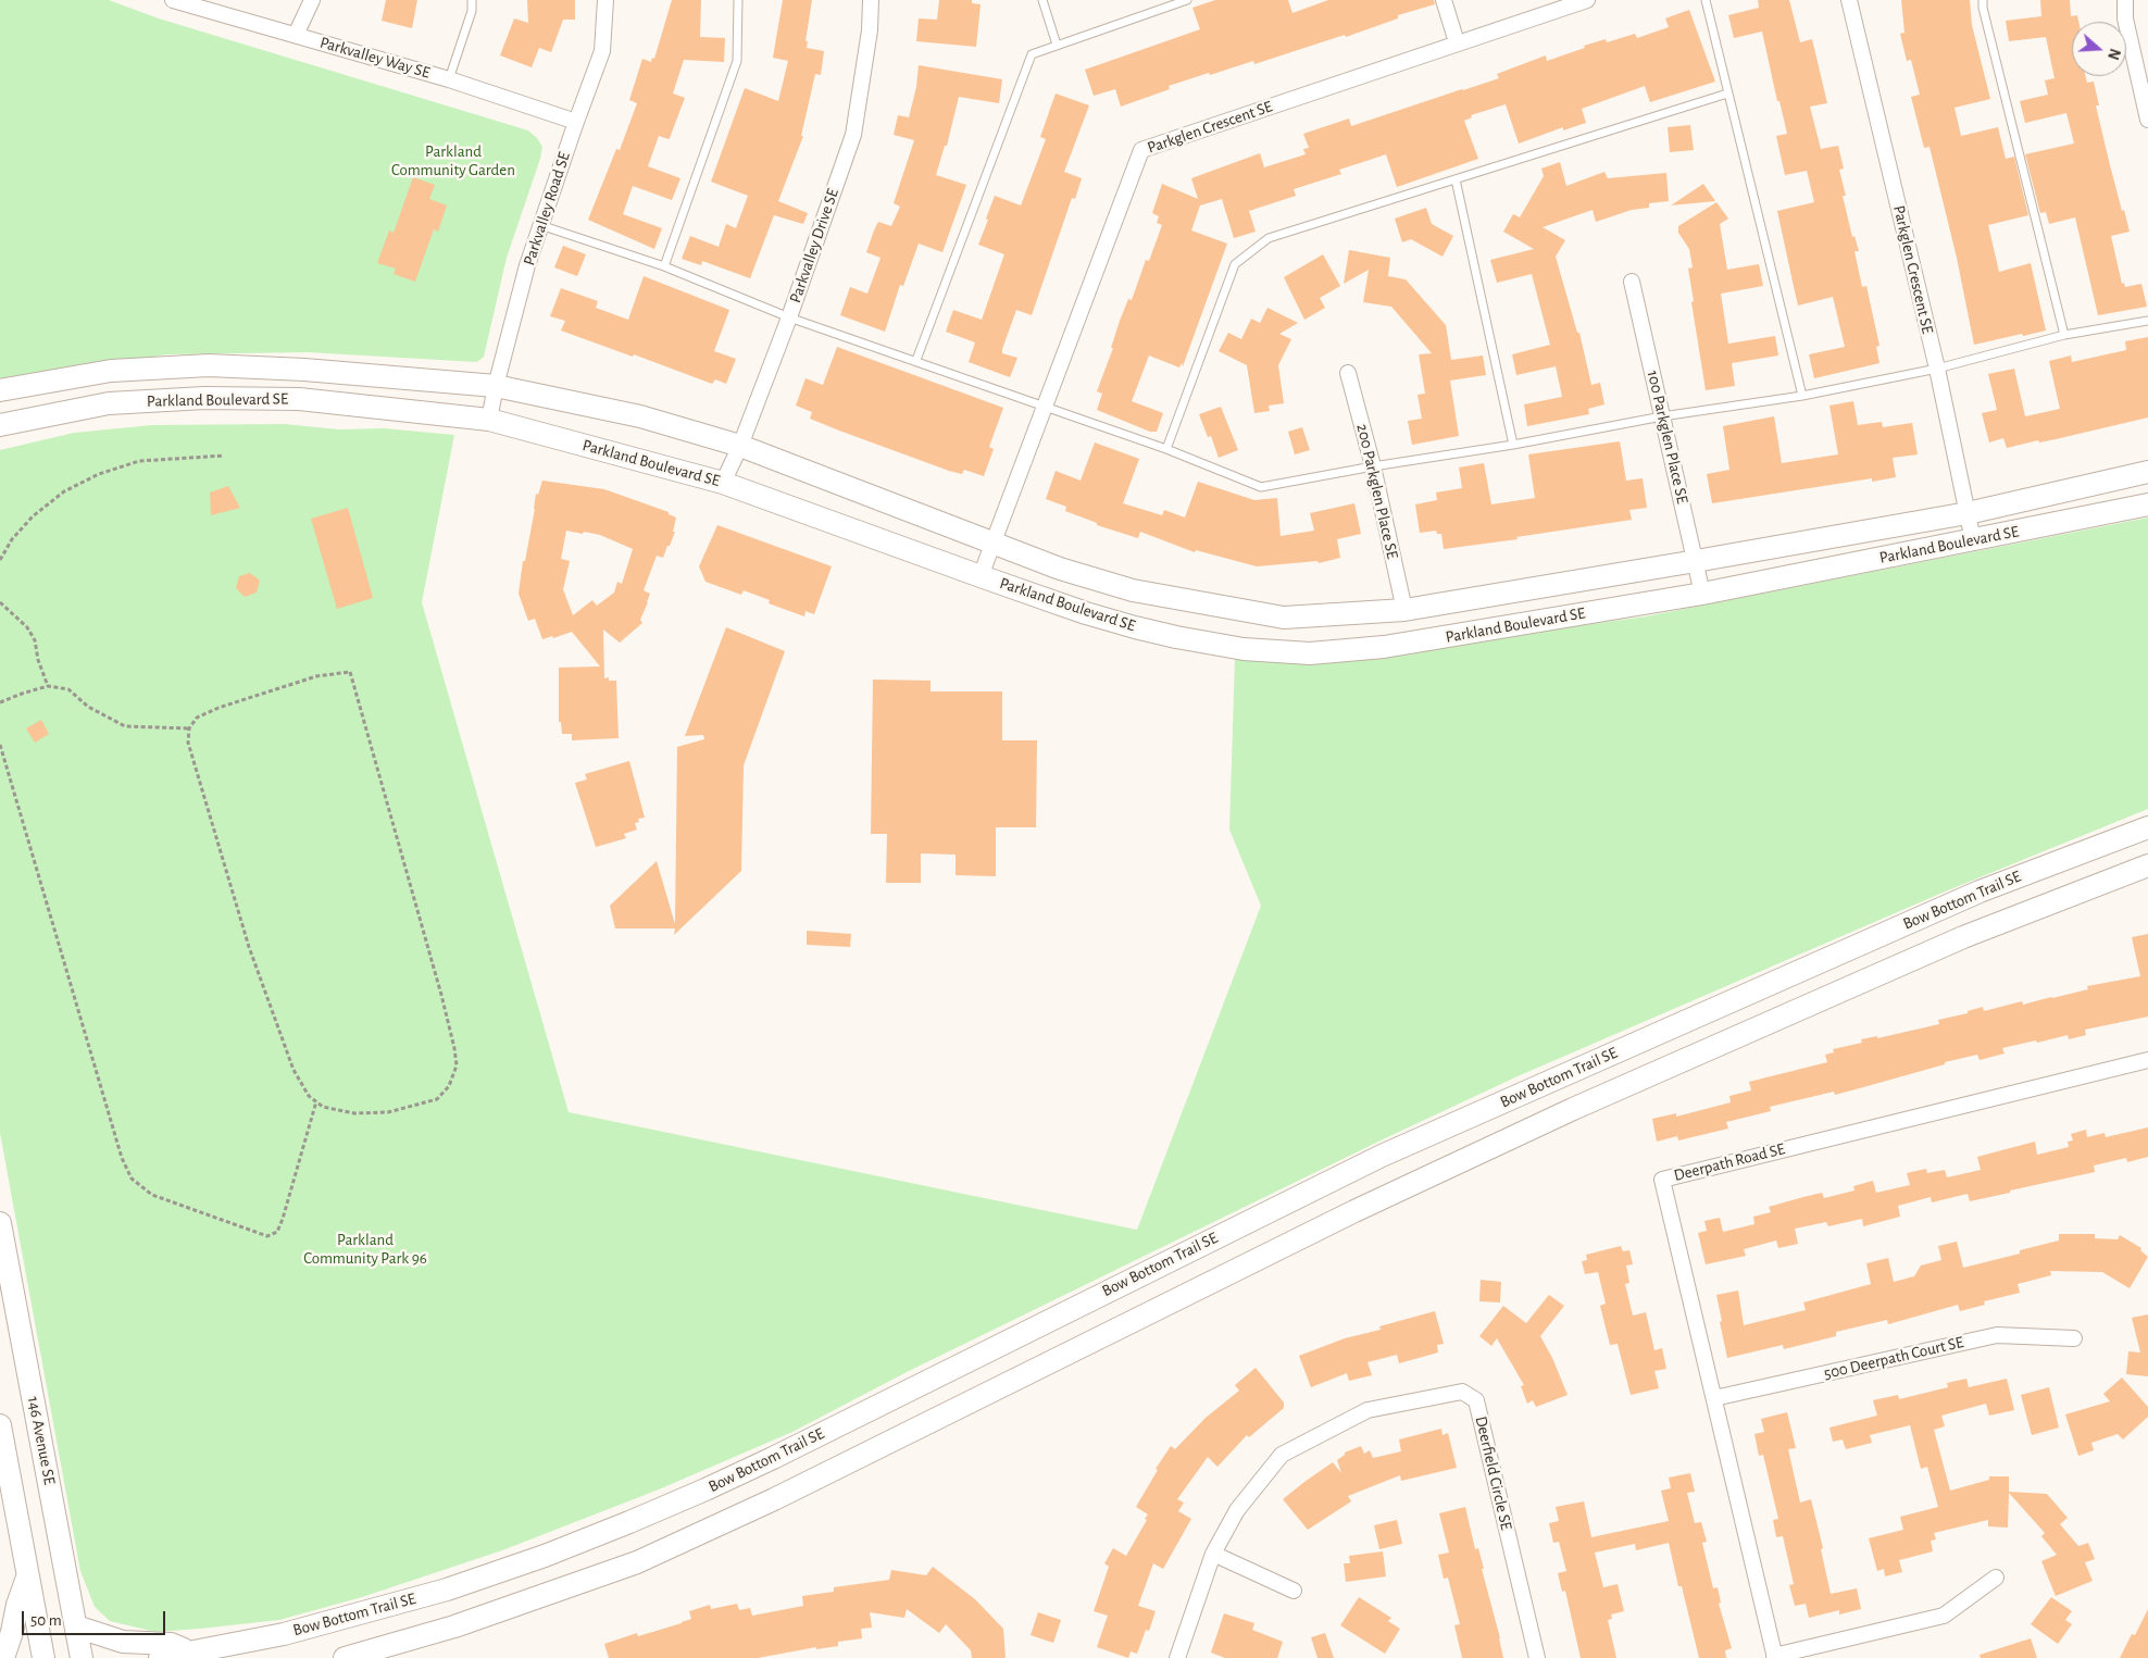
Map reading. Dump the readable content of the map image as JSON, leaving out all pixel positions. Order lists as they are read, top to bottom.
{
  "streets": {
    "street": [
      "Parkvalley Way SE",
      "Parkglen Crescent SE",
      "Parkvalley Road SE",
      "Parkvalley Drive SE",
      "Parkland Boulevard SE",
      "100 Parkglen Place SE",
      "200 Parkglen Place SE",
      "Bow Bottom Trail SE",
      "Deerpath Road SE",
      "500 Deerpath Court SE",
      "146 Avenue SE",
      "Deerfield Circle SE"
    ]
  },
  "crossings": [
    ["Parkvalley Way SE", "Parkvalley Road SE"],
    ["Parkglen Crescent SE", "Parkland Boulevard SE"],
    ["Parkvalley Road SE", "Parkland Boulevard SE"],
    ["Parkvalley Drive SE", "Parkland Boulevard SE"],
    ["Parkland Boulevard SE", "100 Parkglen Place SE"],
    ["Parkland Boulevard SE", "200 Parkglen Place SE"],
    ["Deerpath Road SE", "500 Deerpath Court SE"]
  ],
  "parks": ["Parkland Community Garden", "Parkland Community Park 96"],
  "scale_bar": "50 m",
  "north": "right"
}
